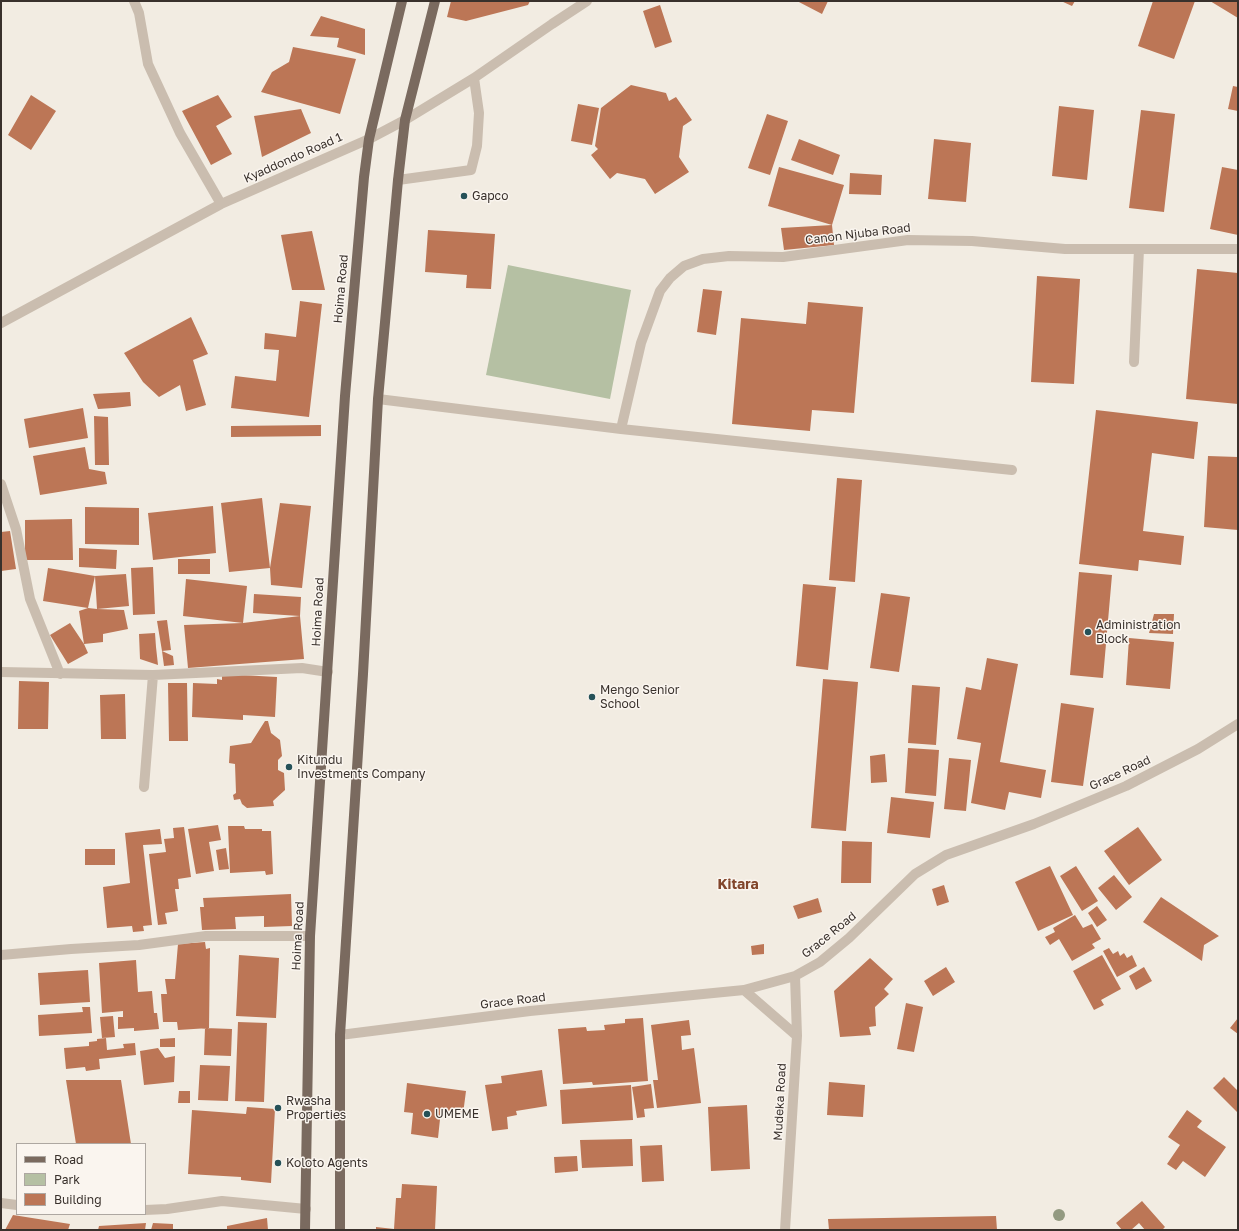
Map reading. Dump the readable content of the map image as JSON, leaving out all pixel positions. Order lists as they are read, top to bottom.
{
  "streets": {
    "main road": ["Hoima Road"],
    "street": [
      "Kyaddondo Road 1",
      "Canon Njuba Road",
      "Grace Road",
      "Mudeka Road"
    ]
  },
  "crossings": [
    ["Kyaddondo Road 1", "Hoima Road"],
    ["Grace Road", "Mudeka Road"]
  ],
  "districts": ["Kitara"],
  "places": [
    "Gapco",
    "Administration Block",
    "Mengo Senior School",
    "Kitundu Investments Company",
    "Rwasha Properties",
    "UMEME",
    "Koloto Agents"
  ],
  "legend": ["Road", "Park", "Building"]
}
